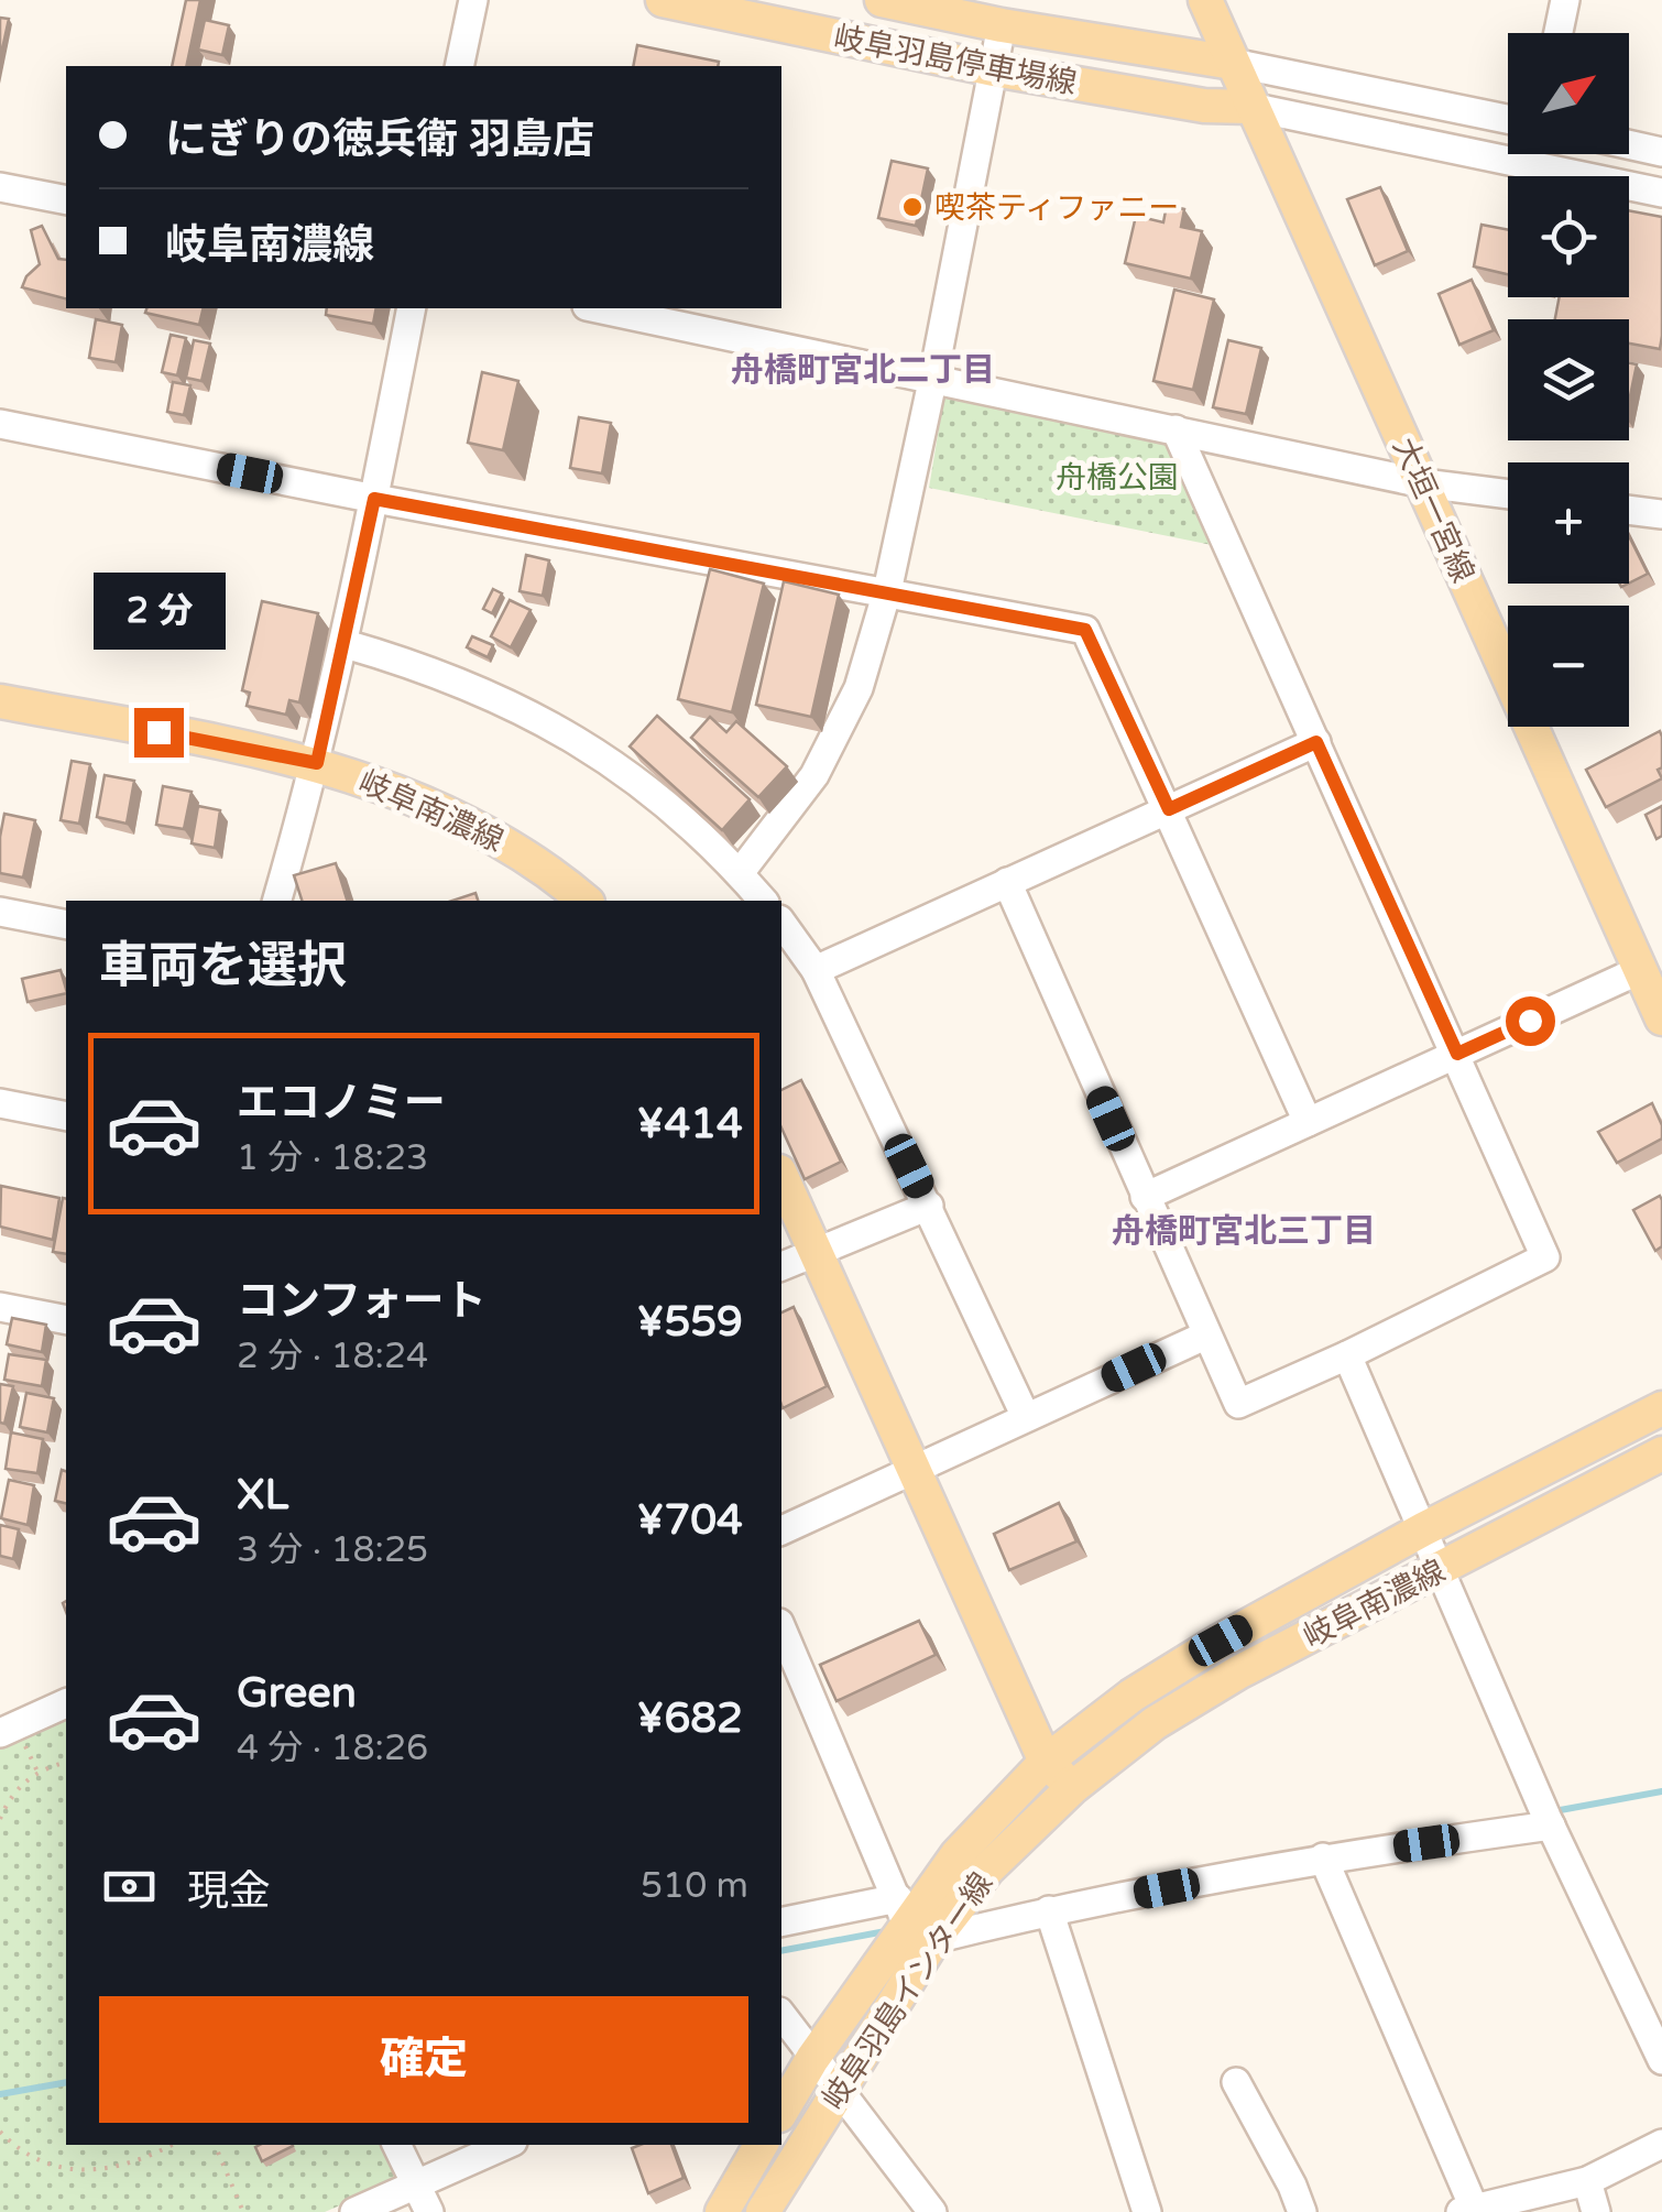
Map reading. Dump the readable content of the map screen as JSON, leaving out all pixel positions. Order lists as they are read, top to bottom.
{
  "streets": {
    "main road": [
      "岐阜羽島停車場線",
      "大垣一宮線",
      "岐阜南濃線",
      "岐阜羽島インター線"
    ]
  },
  "crossings": [
    ["岐阜羽島停車場線", "大垣一宮線"],
    ["岐阜南濃線", "岐阜羽島インター線"]
  ],
  "districts": ["舟橋町宮北二丁目", "舟橋町宮北三丁目"],
  "parks": ["舟橋公園"],
  "places": ["喫茶ティファニー"],
  "north": "top right",
  "page": {
    "map_buttons": ["+", "−"],
    "banner": ["にぎりの徳兵衛 羽島店", "岐阜南濃線"],
    "bubble": "2 分",
    "heading": "車両を選択",
    "list": [
      {
        "name": "エコノミー",
        "note": "1 分 · 18:23",
        "value": "¥414"
      },
      {
        "name": "コンフォート",
        "note": "2 分 · 18:24",
        "value": "¥559"
      },
      {
        "name": "XL",
        "note": "3 分 · 18:25",
        "value": "¥704"
      },
      {
        "name": "Green",
        "note": "4 分 · 18:26",
        "value": "¥682"
      }
    ],
    "pay": ["現金", "510 m"],
    "buttons": "確定"
  }
}
